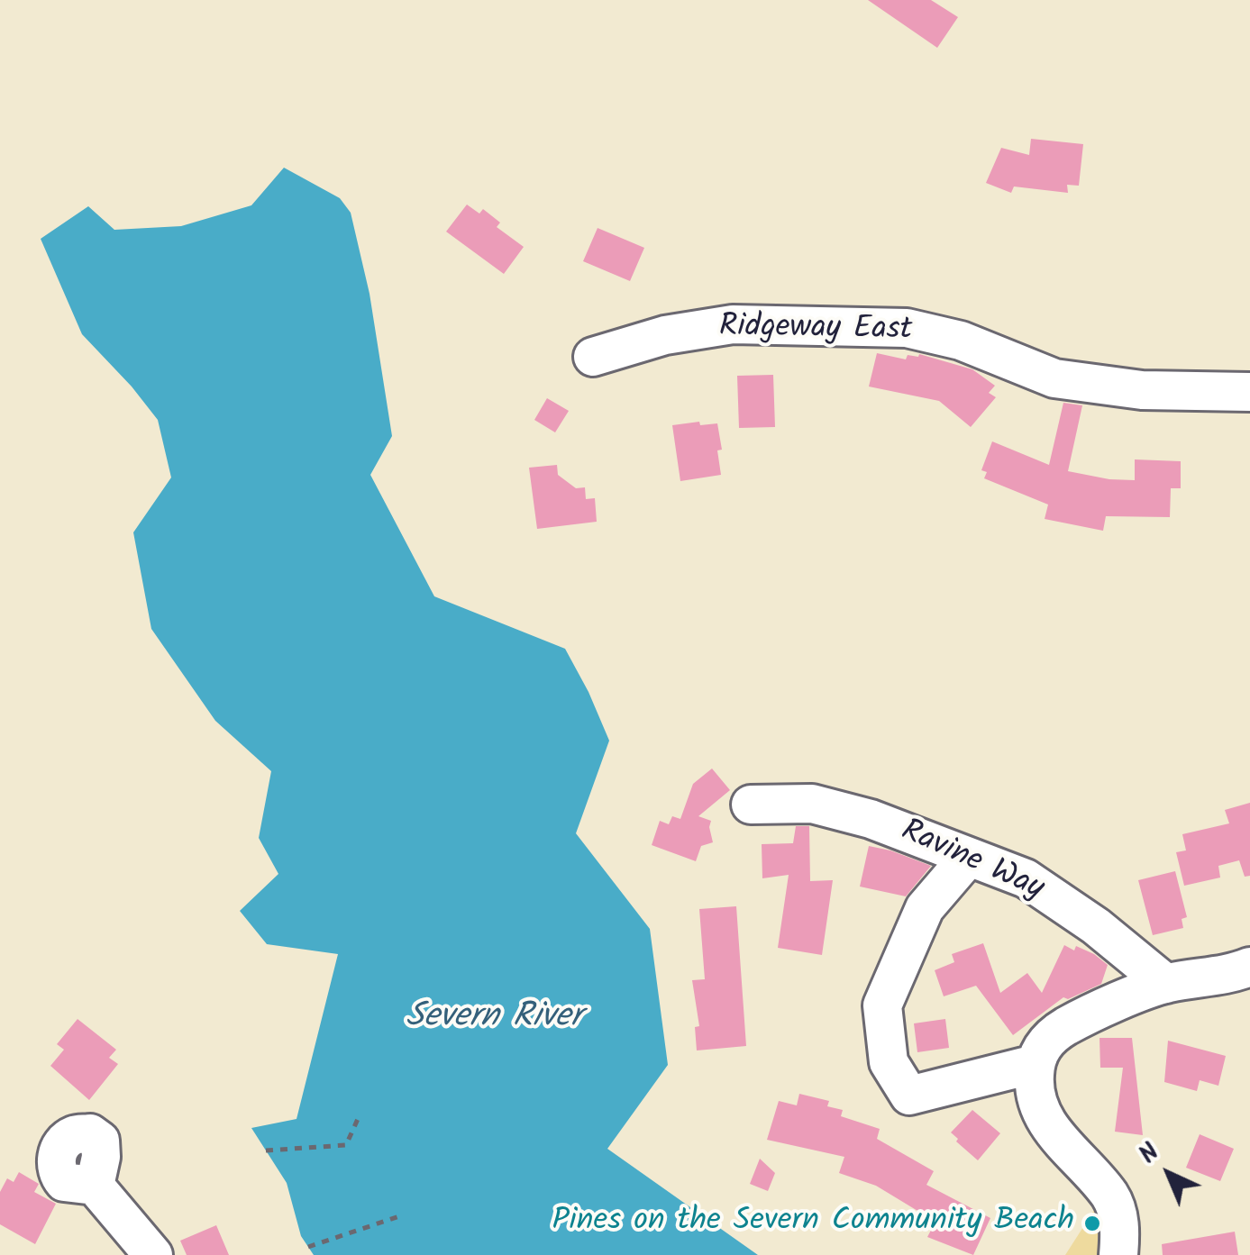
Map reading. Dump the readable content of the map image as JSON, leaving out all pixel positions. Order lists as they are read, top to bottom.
{
  "streets": {
    "street": ["Ridgeway East", "Ravine Way"]
  },
  "water": ["Severn River"],
  "places": ["Pines on the Severn Community Beach"],
  "north": "top left"
}
